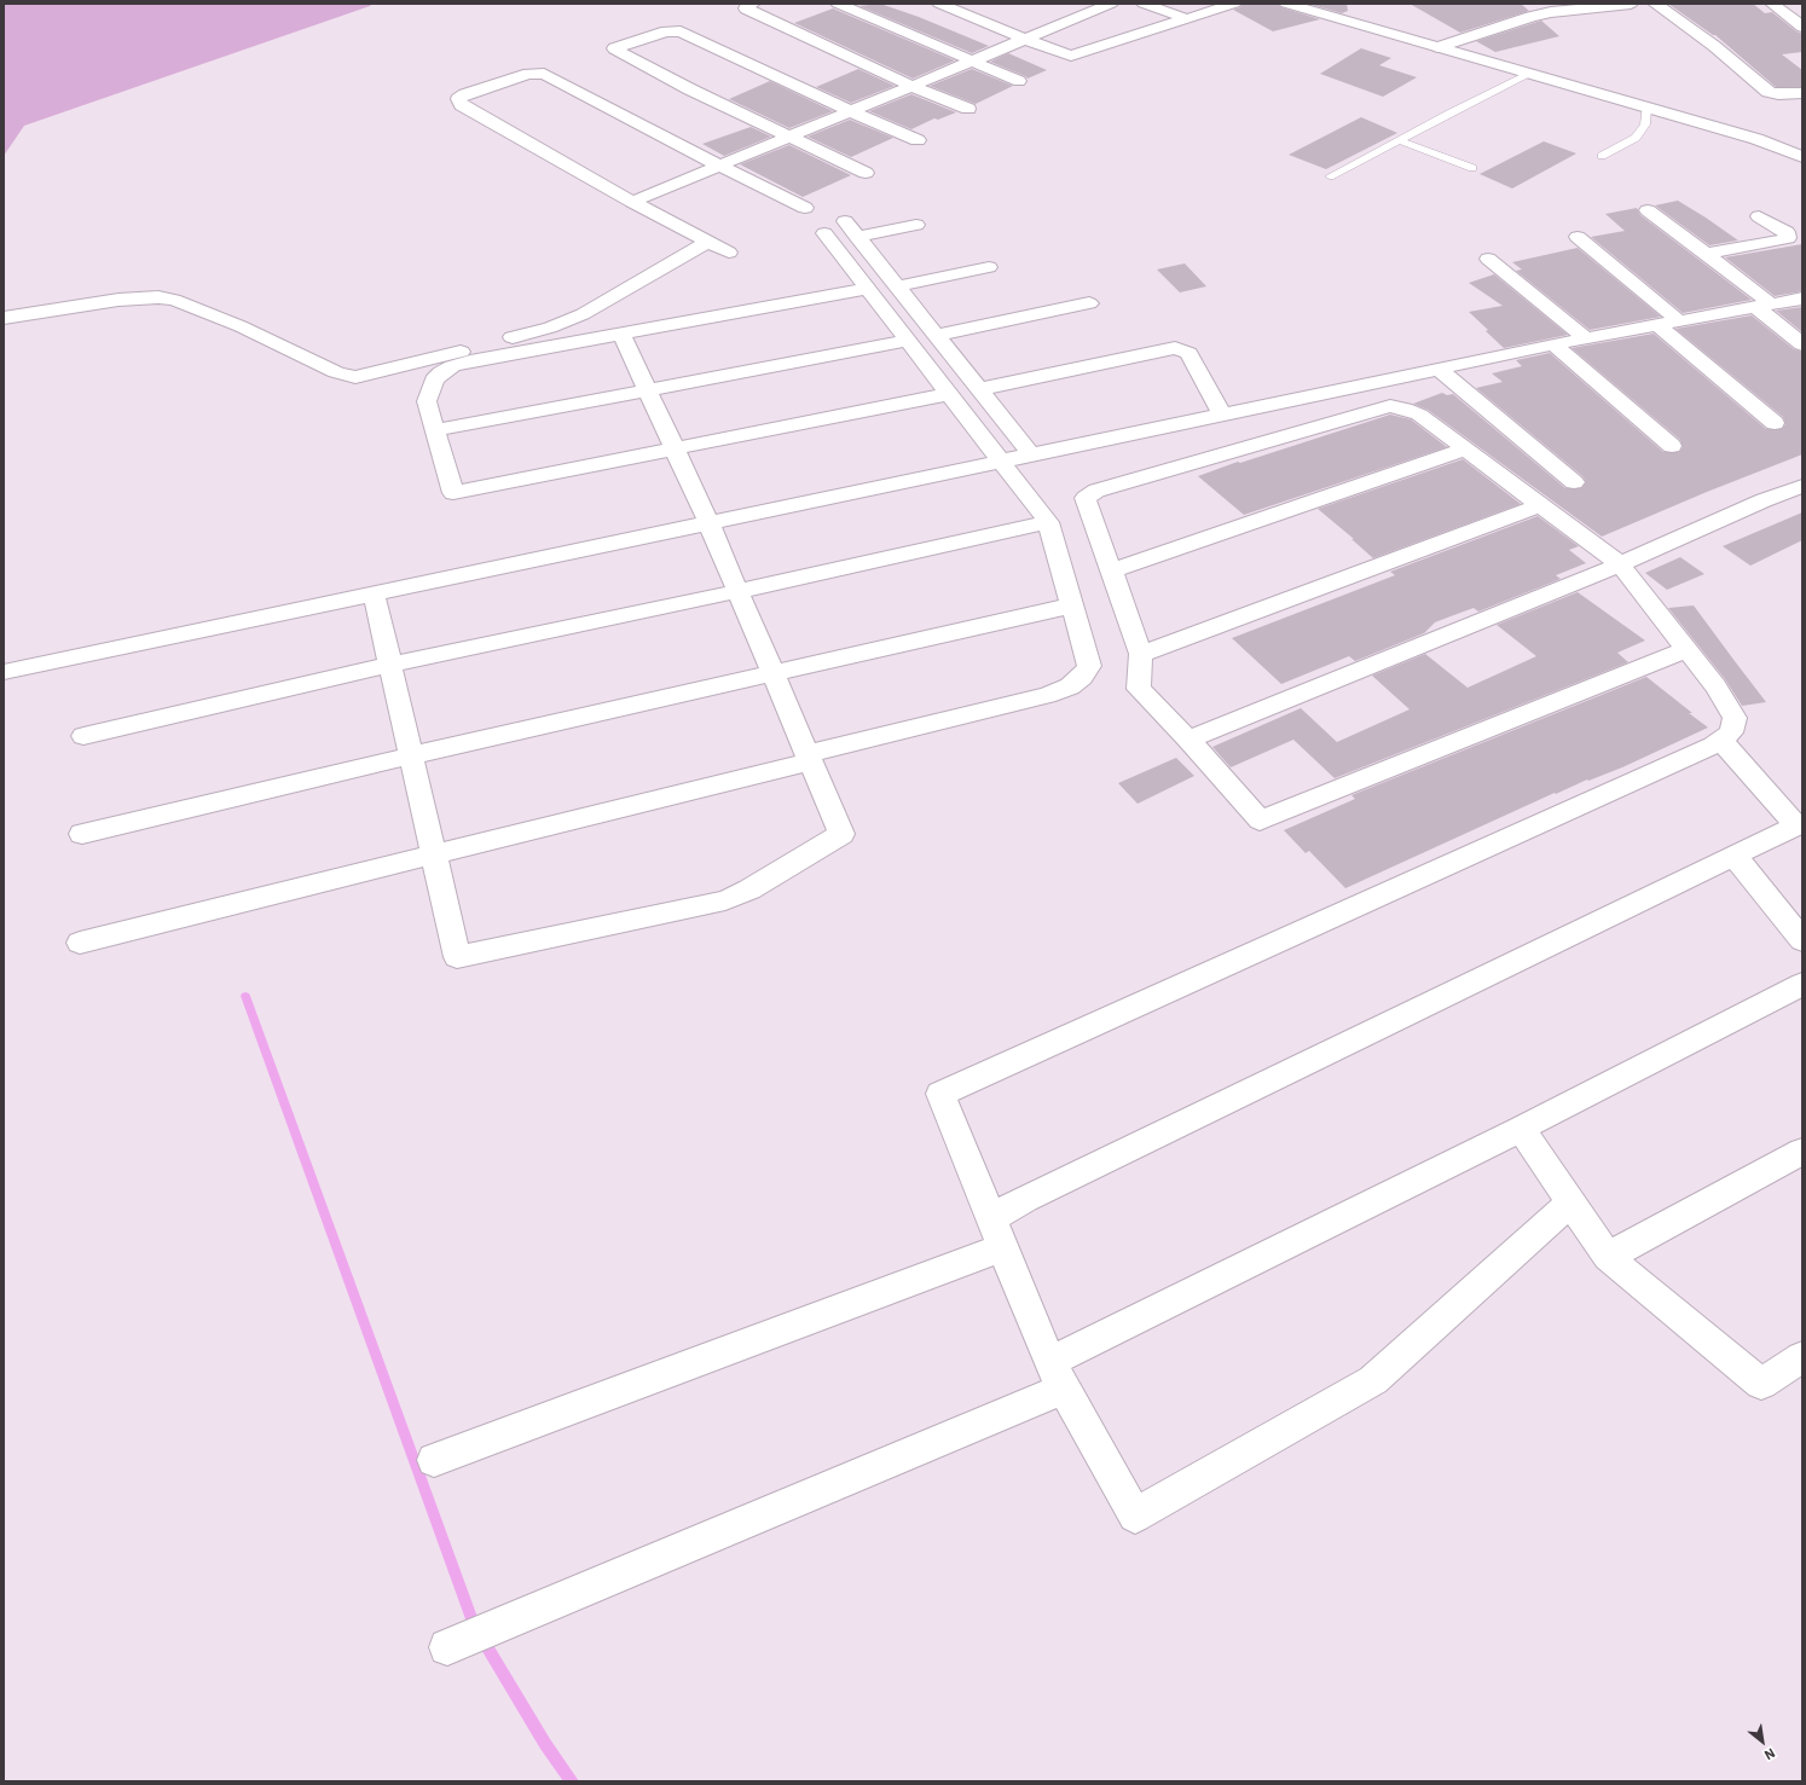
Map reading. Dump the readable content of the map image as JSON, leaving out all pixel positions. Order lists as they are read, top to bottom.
{
  "north": "bottom right"
}
